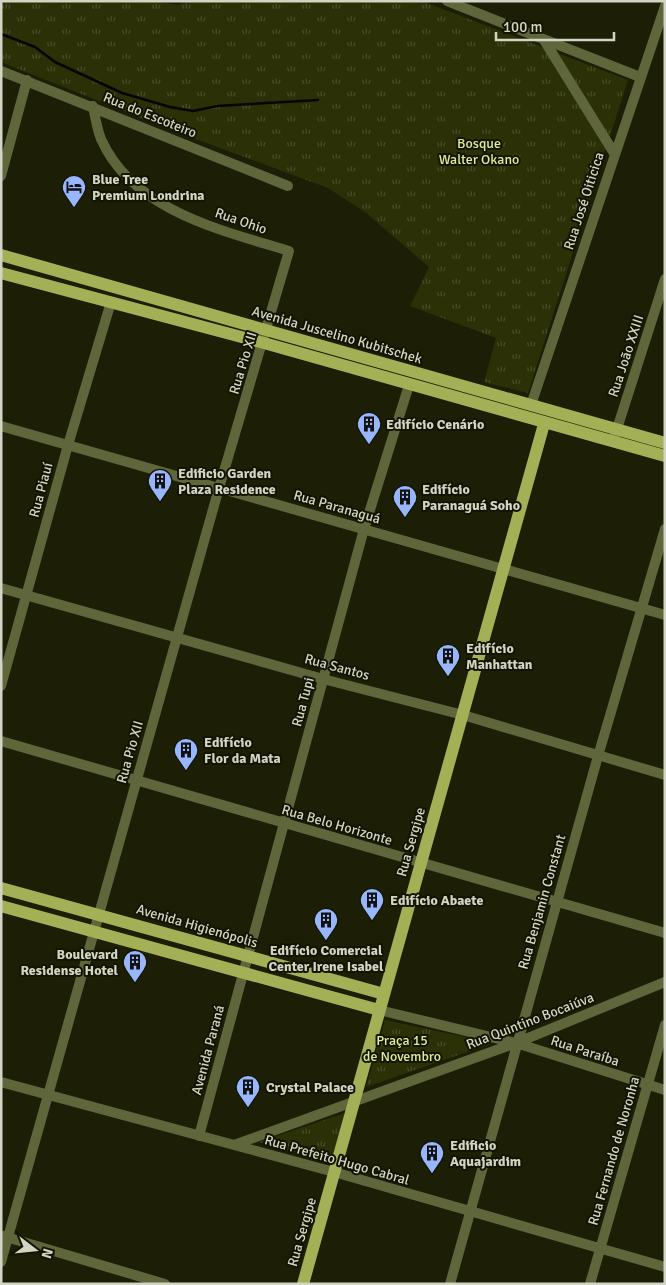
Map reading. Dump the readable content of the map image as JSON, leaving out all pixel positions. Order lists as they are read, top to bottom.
{
  "streets": {
    "main road": ["Avenida Juscelino Kubitschek", "Rua Sergipe", "Avenida Higienópolis"],
    "street": [
      "Rua do Escoteiro",
      "Rua José Oiticica",
      "Rua Ohio",
      "Rua João XXIII",
      "Rua Pio XII",
      "Rua Piauí",
      "Rua Paranaguá",
      "Rua Santos",
      "Rua Tupi",
      "Rua Belo Horizonte",
      "Rua Benjamin Constant",
      "Rua Quintino Bocaiúva",
      "Avenida Paraná",
      "Rua Paraíba",
      "Rua Fernando de Noronha",
      "Rua Prefeito Hugo Cabral"
    ]
  },
  "crossings": [
    ["Rua do Escoteiro", "Rua Ohio"],
    ["Rua José Oiticica", "Avenida Juscelino Kubitschek"],
    ["Rua José Oiticica", "Rua Sergipe"],
    ["Rua Ohio", "Rua Pio XII"],
    ["Avenida Juscelino Kubitschek", "Rua João XXIII"],
    ["Avenida Juscelino Kubitschek", "Rua Pio XII"],
    ["Avenida Juscelino Kubitschek", "Rua Piauí"],
    ["Avenida Juscelino Kubitschek", "Rua Tupi"],
    ["Avenida Juscelino Kubitschek", "Rua Sergipe"],
    ["Rua Pio XII", "Rua Paranaguá"],
    ["Rua Pio XII", "Rua Santos"],
    ["Rua Pio XII", "Rua Belo Horizonte"],
    ["Rua Pio XII", "Avenida Higienópolis"],
    ["Rua Pio XII", "Rua Prefeito Hugo Cabral"],
    ["Rua Piauí", "Rua Paranaguá"],
    ["Rua Piauí", "Rua Santos"],
    ["Rua Paranaguá", "Rua Tupi"],
    ["Rua Paranaguá", "Rua Sergipe"],
    ["Rua Paranaguá", "Rua Benjamin Constant"],
    ["Rua Santos", "Rua Tupi"],
    ["Rua Santos", "Rua Sergipe"],
    ["Rua Santos", "Rua Benjamin Constant"],
    ["Rua Tupi", "Rua Belo Horizonte"],
    ["Rua Tupi", "Avenida Higienópolis"],
    ["Rua Tupi", "Avenida Paraná"],
    ["Rua Belo Horizonte", "Rua Sergipe"],
    ["Rua Belo Horizonte", "Rua Benjamin Constant"],
    ["Rua Sergipe", "Avenida Higienópolis"],
    ["Rua Sergipe", "Rua Quintino Bocaiúva"],
    ["Rua Sergipe", "Rua Paraíba"],
    ["Rua Sergipe", "Rua Prefeito Hugo Cabral"],
    ["Rua Benjamin Constant", "Rua Quintino Bocaiúva"],
    ["Rua Benjamin Constant", "Rua Paraíba"],
    ["Rua Benjamin Constant", "Rua Prefeito Hugo Cabral"],
    ["Rua Quintino Bocaiúva", "Rua Paraíba"],
    ["Rua Quintino Bocaiúva", "Rua Prefeito Hugo Cabral"],
    ["Avenida Paraná", "Rua Prefeito Hugo Cabral"],
    ["Rua Paraíba", "Rua Fernando de Noronha"],
    ["Rua Fernando de Noronha", "Rua Prefeito Hugo Cabral"]
  ],
  "parks": ["Bosque Walter Okano", "Praça 15 de Novembro"],
  "places": {
    "hotel": ["Blue Tree Premium Londrina"],
    "building": [
      "Edifício Cenário",
      "Edificio Garden Plaza Residence",
      "Edifício Paranaguá Soho",
      "Edifício Manhattan",
      "Edifício Flor da Mata",
      "Edifício Abaete",
      "Edifício Comercial Center Irene Isabel",
      "Boulevard Residense Hotel",
      "Crystal Palace",
      "Edificio Aquajardim"
    ]
  },
  "scale_bar": "100 m",
  "north": "right"
}
